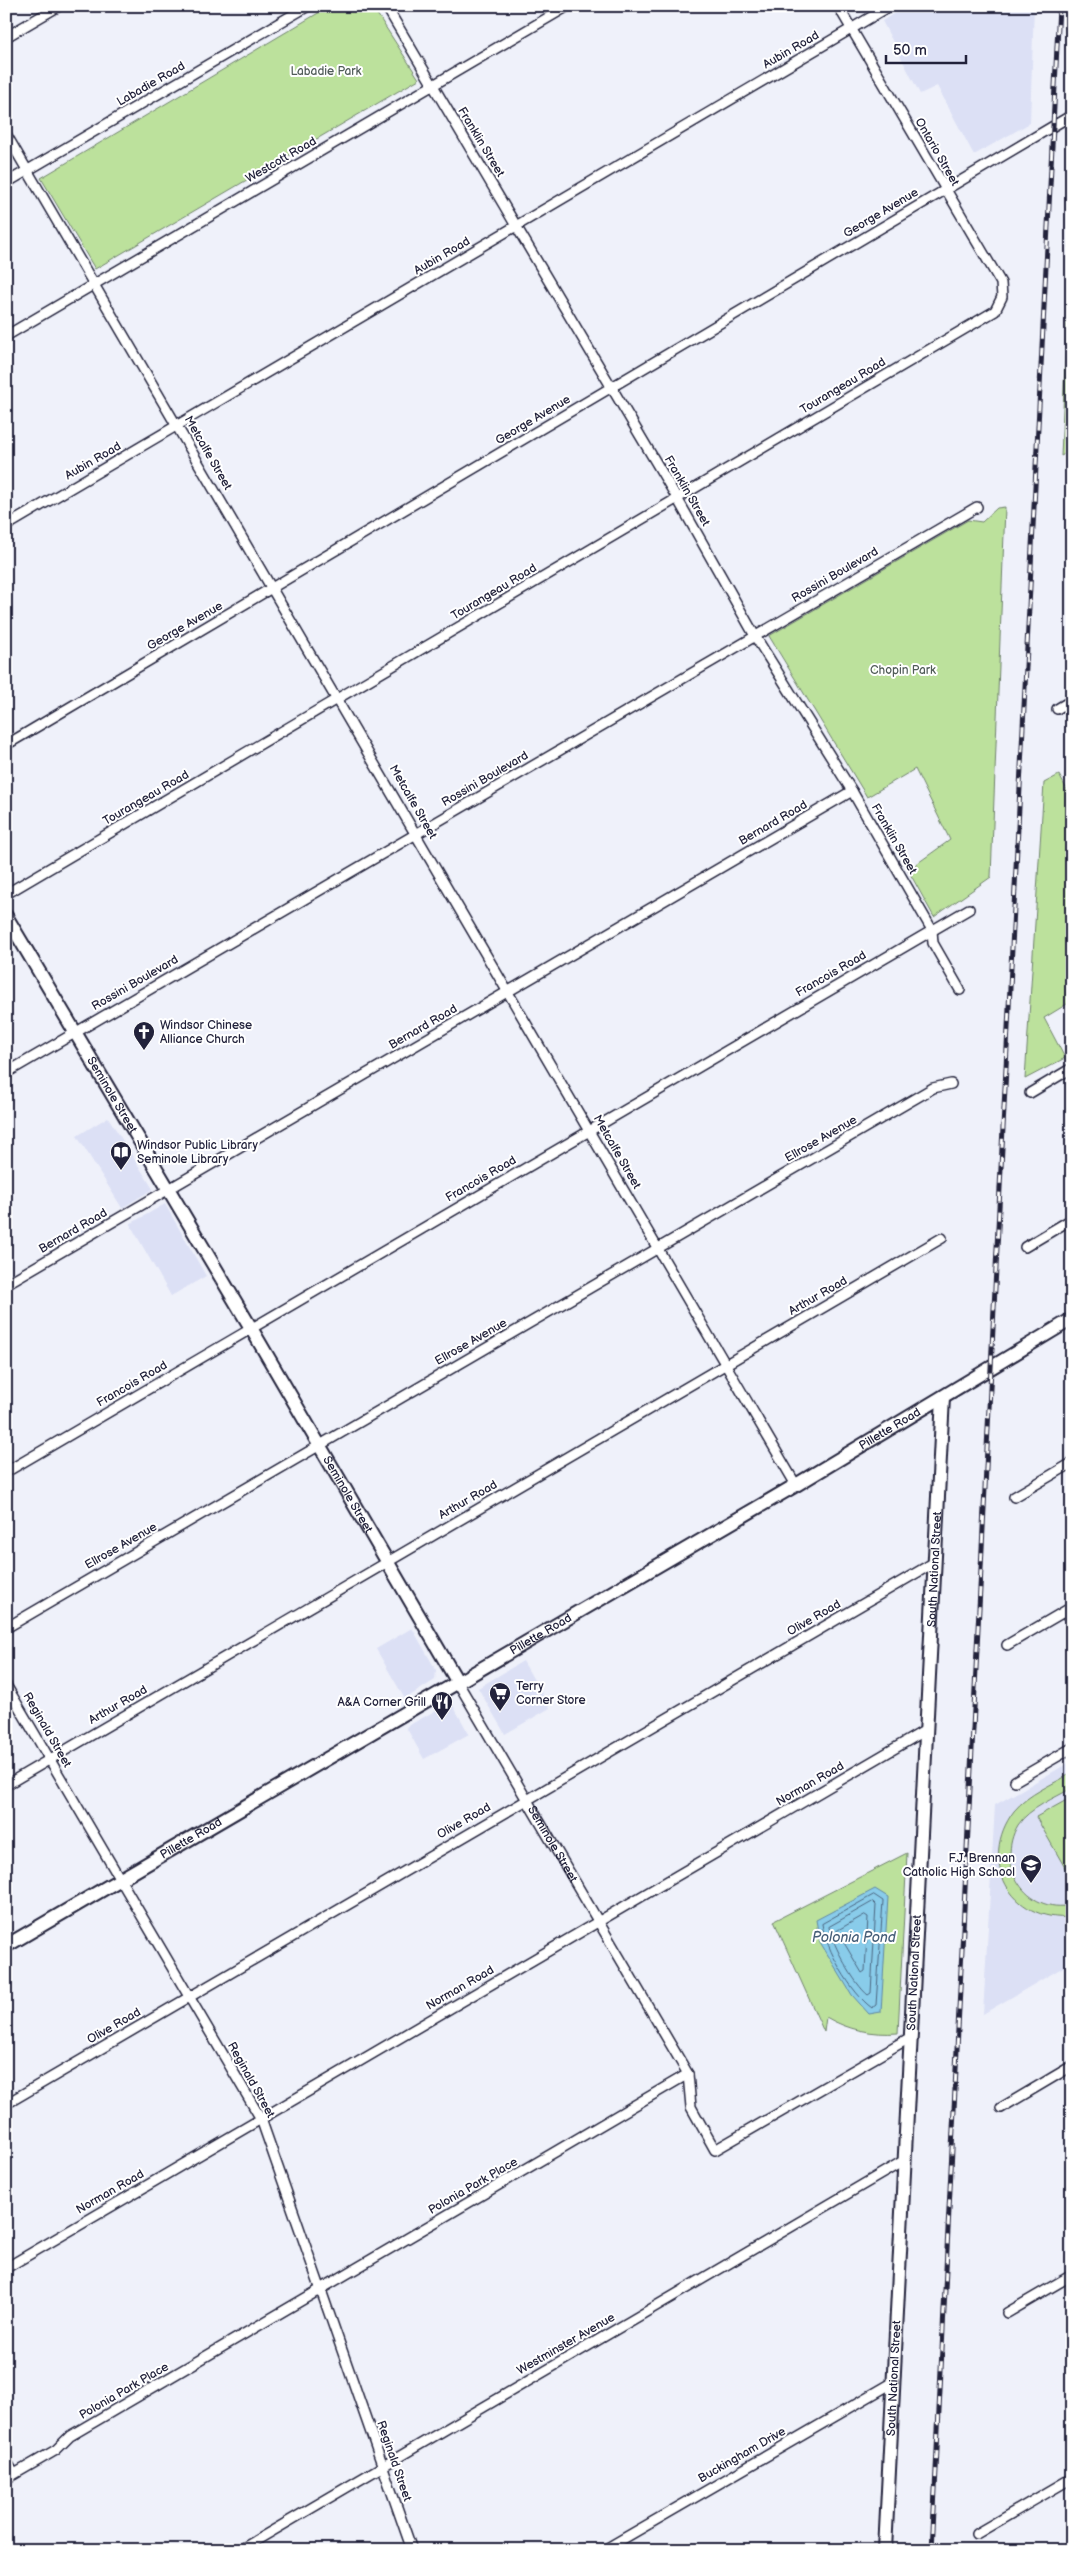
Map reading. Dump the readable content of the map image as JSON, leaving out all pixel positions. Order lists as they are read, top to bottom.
{
  "streets": {
    "street": [
      "Aubin Road",
      "Labadie Road",
      "Franklin Street",
      "Ontario Street",
      "Westcott Road",
      "George Avenue",
      "Tourangeau Road",
      "Metcalfe Street",
      "Rossini Boulevard",
      "Bernard Road",
      "Francois Road",
      "Seminole Street",
      "Ellrose Avenue",
      "Arthur Road",
      "Pillette Road",
      "South National Street",
      "Olive Road",
      "Reginald Street",
      "Norman Road",
      "Polonia Park Place",
      "Westminster Avenue",
      "Buckingham Drive"
    ]
  },
  "crossings": [
    ["Aubin Road", "Franklin Street"],
    ["Aubin Road", "Ontario Street"],
    ["Aubin Road", "Metcalfe Street"],
    ["Labadie Road", "Metcalfe Street"],
    ["Franklin Street", "Westcott Road"],
    ["Franklin Street", "George Avenue"],
    ["Franklin Street", "Tourangeau Road"],
    ["Franklin Street", "Rossini Boulevard"],
    ["Franklin Street", "Bernard Road"],
    ["Franklin Street", "Francois Road"],
    ["Ontario Street", "George Avenue"],
    ["Ontario Street", "Tourangeau Road"],
    ["Westcott Road", "Metcalfe Street"],
    ["George Avenue", "Metcalfe Street"],
    ["Tourangeau Road", "Metcalfe Street"],
    ["Metcalfe Street", "Rossini Boulevard"],
    ["Metcalfe Street", "Bernard Road"],
    ["Metcalfe Street", "Francois Road"],
    ["Metcalfe Street", "Ellrose Avenue"],
    ["Metcalfe Street", "Arthur Road"],
    ["Metcalfe Street", "Pillette Road"],
    ["Rossini Boulevard", "Seminole Street"],
    ["Bernard Road", "Seminole Street"],
    ["Francois Road", "Seminole Street"],
    ["Seminole Street", "Ellrose Avenue"],
    ["Seminole Street", "Arthur Road"],
    ["Seminole Street", "Pillette Road"],
    ["Seminole Street", "Olive Road"],
    ["Seminole Street", "Norman Road"],
    ["Seminole Street", "Polonia Park Place"],
    ["Arthur Road", "Reginald Street"],
    ["Pillette Road", "South National Street"],
    ["Pillette Road", "Reginald Street"],
    ["South National Street", "Olive Road"],
    ["South National Street", "Norman Road"],
    ["South National Street", "Westminster Avenue"],
    ["South National Street", "Buckingham Drive"],
    ["Olive Road", "Reginald Street"],
    ["Reginald Street", "Norman Road"],
    ["Reginald Street", "Polonia Park Place"],
    ["Reginald Street", "Westminster Avenue"]
  ],
  "water": ["Polonia Pond"],
  "parks": ["Labadie Park", "Chopin Park"],
  "places": {
    "church": ["Windsor Chinese Alliance Church"],
    "library": ["Windsor Public Library Seminole Library"],
    "supermarket": ["Terry Corner Store"],
    "restaurant": ["A&A Corner Grill"],
    "school or university": ["F.J. Brennan Catholic High School"]
  },
  "scale_bar": "50 m"
}
